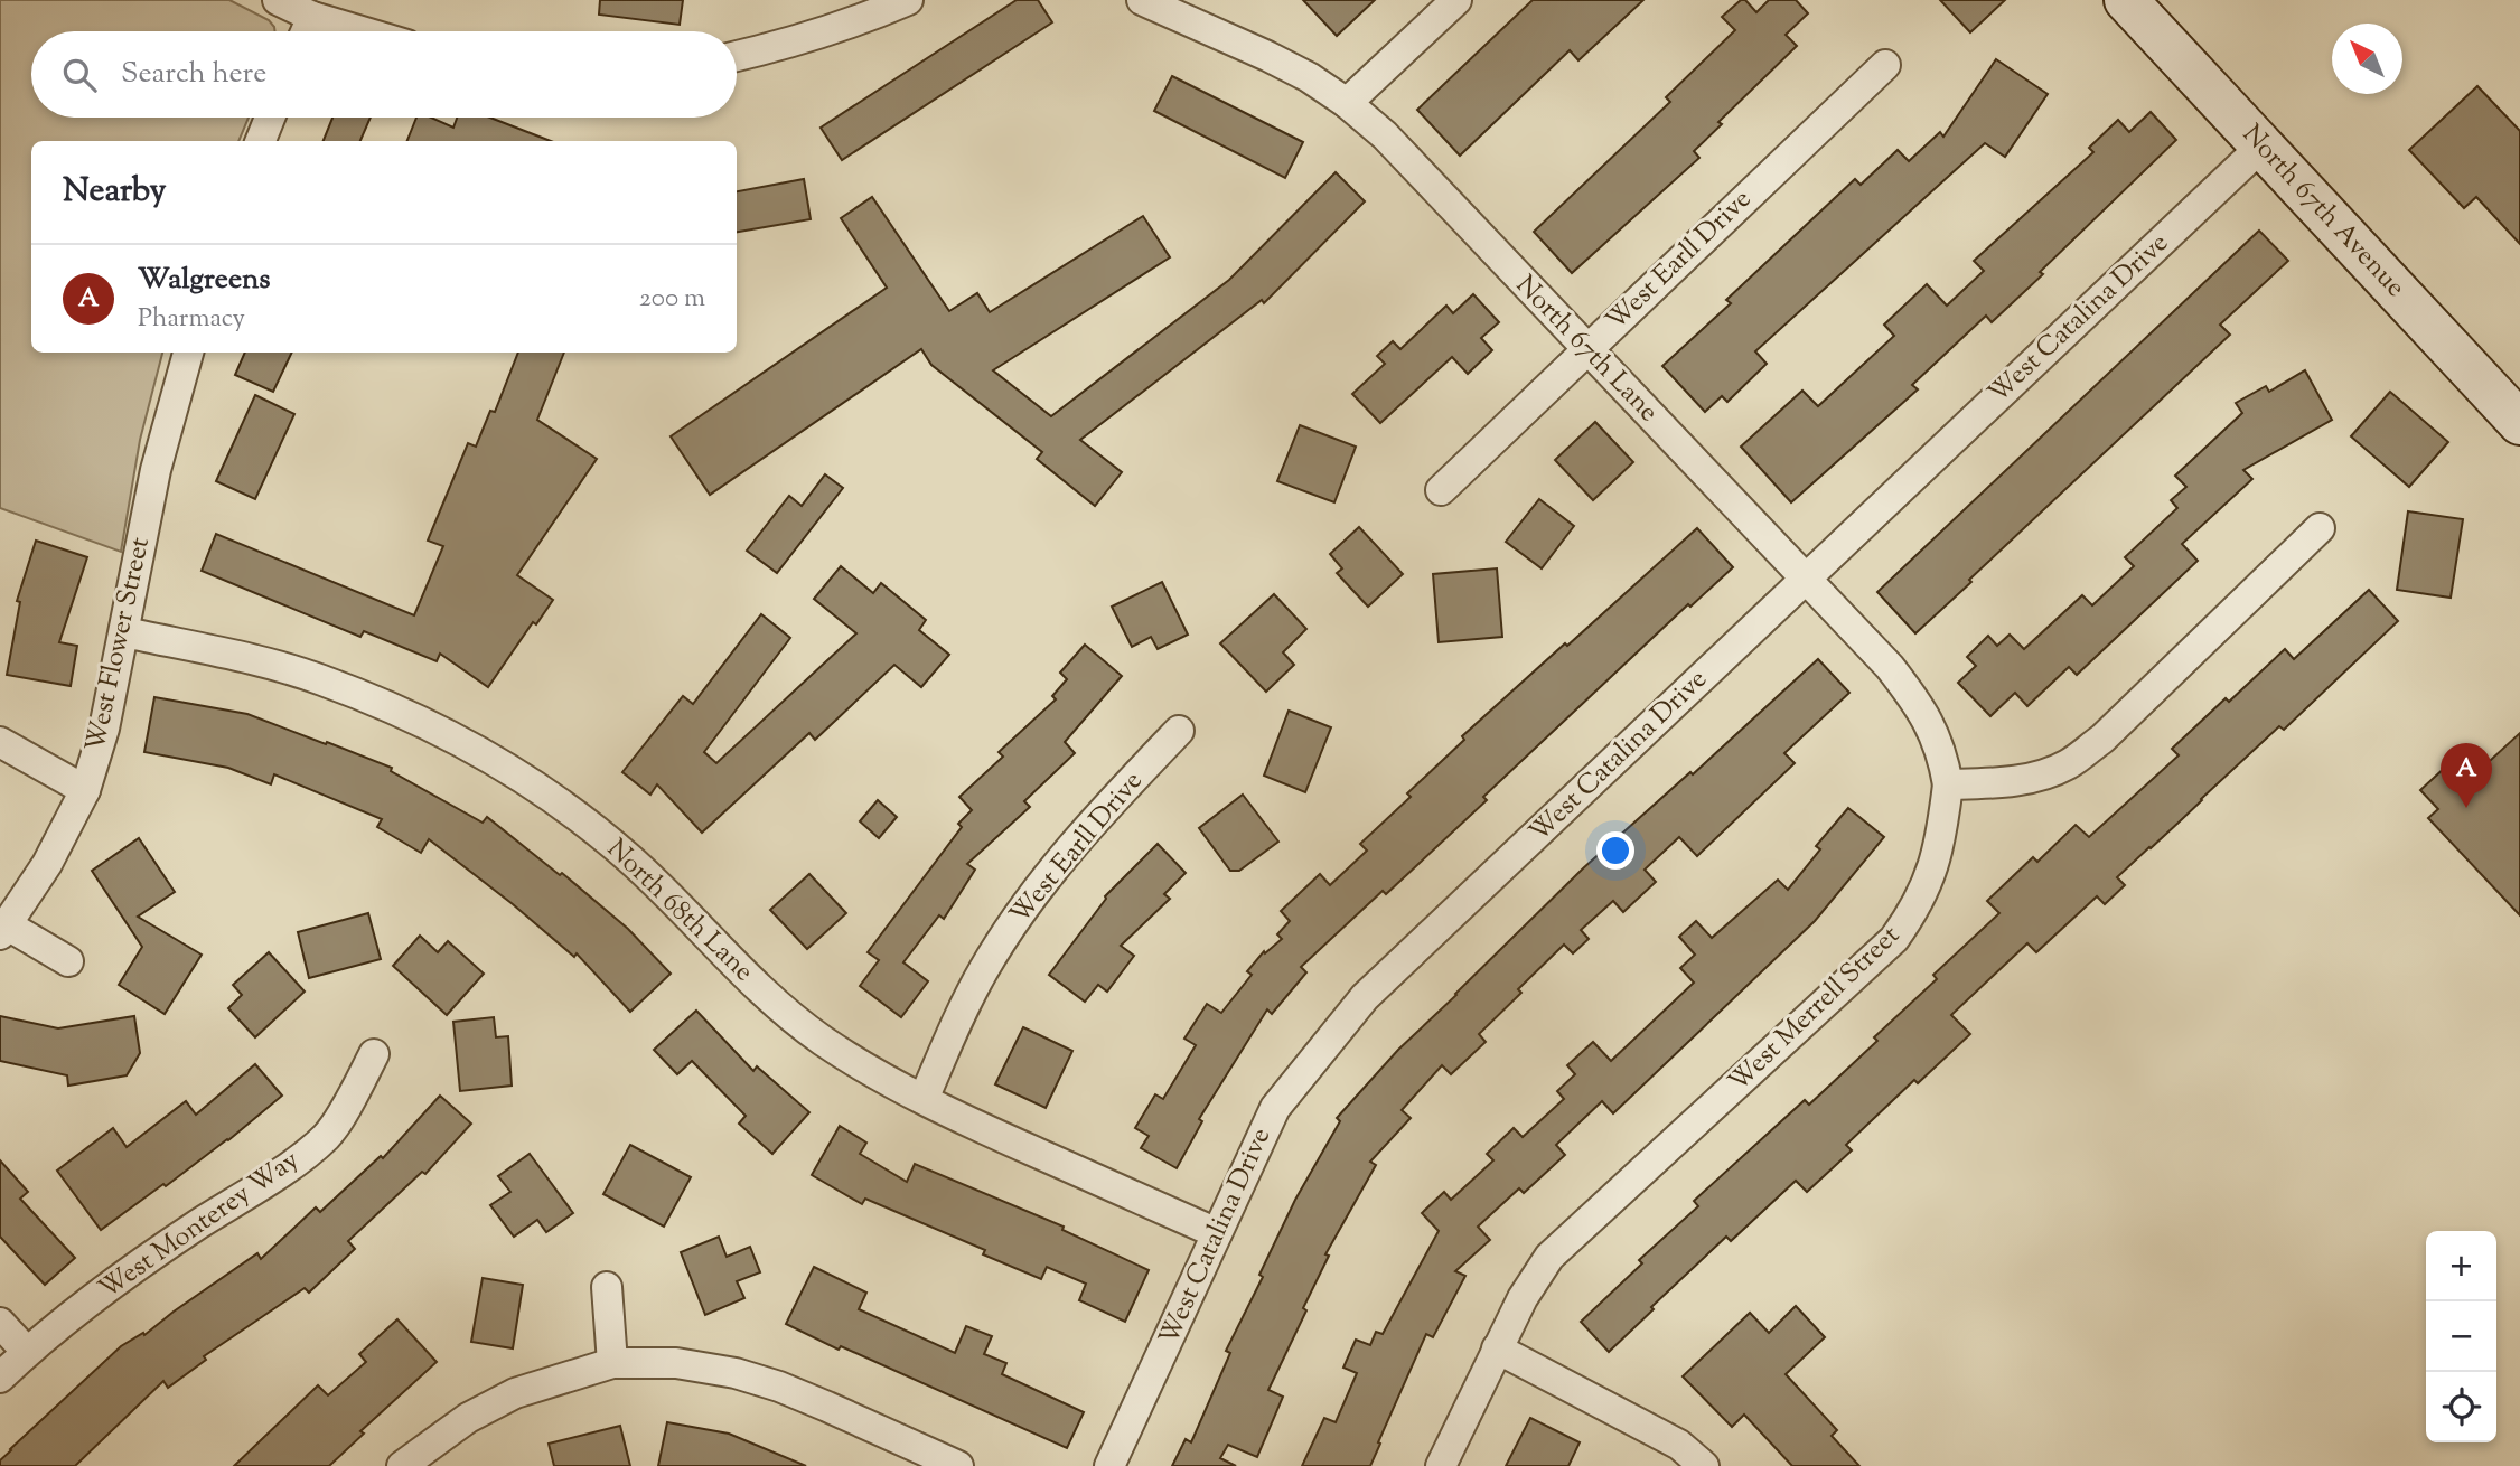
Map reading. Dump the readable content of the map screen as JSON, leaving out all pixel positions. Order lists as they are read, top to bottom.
{
  "streets": {
    "main road": ["North 67th Avenue"],
    "street": [
      "West Earll Drive",
      "West Catalina Drive",
      "North 67th Lane",
      "West Flower Street",
      "North 68th Lane",
      "West Merrell Street",
      "West Monterey Way"
    ]
  },
  "crossings": [
    ["North 67th Avenue", "West Catalina Drive"],
    ["West Earll Drive", "North 67th Lane"],
    ["West Earll Drive", "North 68th Lane"],
    ["West Catalina Drive", "North 67th Lane"],
    ["West Catalina Drive", "North 68th Lane"],
    ["North 67th Lane", "West Merrell Street"],
    ["West Flower Street", "North 68th Lane"]
  ],
  "north": "top left",
  "page": {
    "search": "Search here",
    "heading": "Nearby",
    "list": [
      {
        "mark": "A",
        "name": "Walgreens",
        "note": "Pharmacy",
        "value": "200 m"
      }
    ],
    "pins": "A",
    "map_buttons": ["+", "−"]
  }
}
